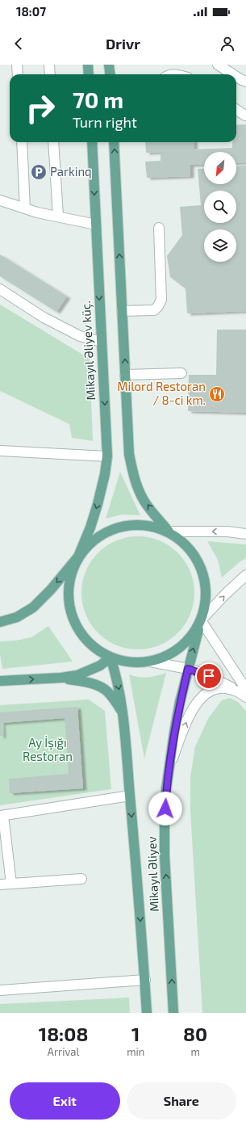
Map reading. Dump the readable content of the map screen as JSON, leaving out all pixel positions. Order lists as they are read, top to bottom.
{
  "streets": {
    "main road": ["Mikayıl Əliyev küç.", "Mikayıl Əliyev"]
  },
  "parks": ["Ay İşığı Restoran"],
  "places": {
    "parking": ["Parkinq"],
    "restaurant": ["Milord Restoran / 8-ci km."]
  },
  "north": "bottom left",
  "page": {
    "status": "18:07",
    "header": "Drivr",
    "turn": ["70 m", "Turn right"],
    "eta": [
      "18:08",
      "Arrival",
      "1",
      "min",
      "80",
      "m"
    ],
    "buttons": ["Exit", "Share"]
  }
}
